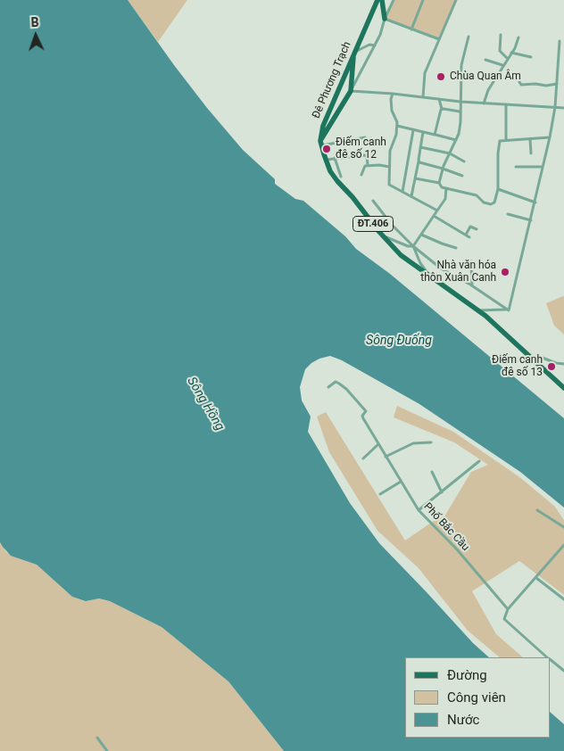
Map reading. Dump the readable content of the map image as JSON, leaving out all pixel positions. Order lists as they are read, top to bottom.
{
  "streets": {
    "main road": ["Đê Phương Trạch", "ĐT.406"],
    "street": ["Phố Bắc Cầu"]
  },
  "crossings": [
    ["Đê Phương Trạch", "ĐT.406"]
  ],
  "water": ["Sông Đuống", "Sông Hồng"],
  "places": [
    "Chùa Quan Âm",
    "Điếm canh đê số 12",
    "Nhà văn hóa thôn Xuân Canh",
    "Điếm canh đê số 13"
  ],
  "legend": ["Đường", "Công viên", "Nước"],
  "north": "top"
}
